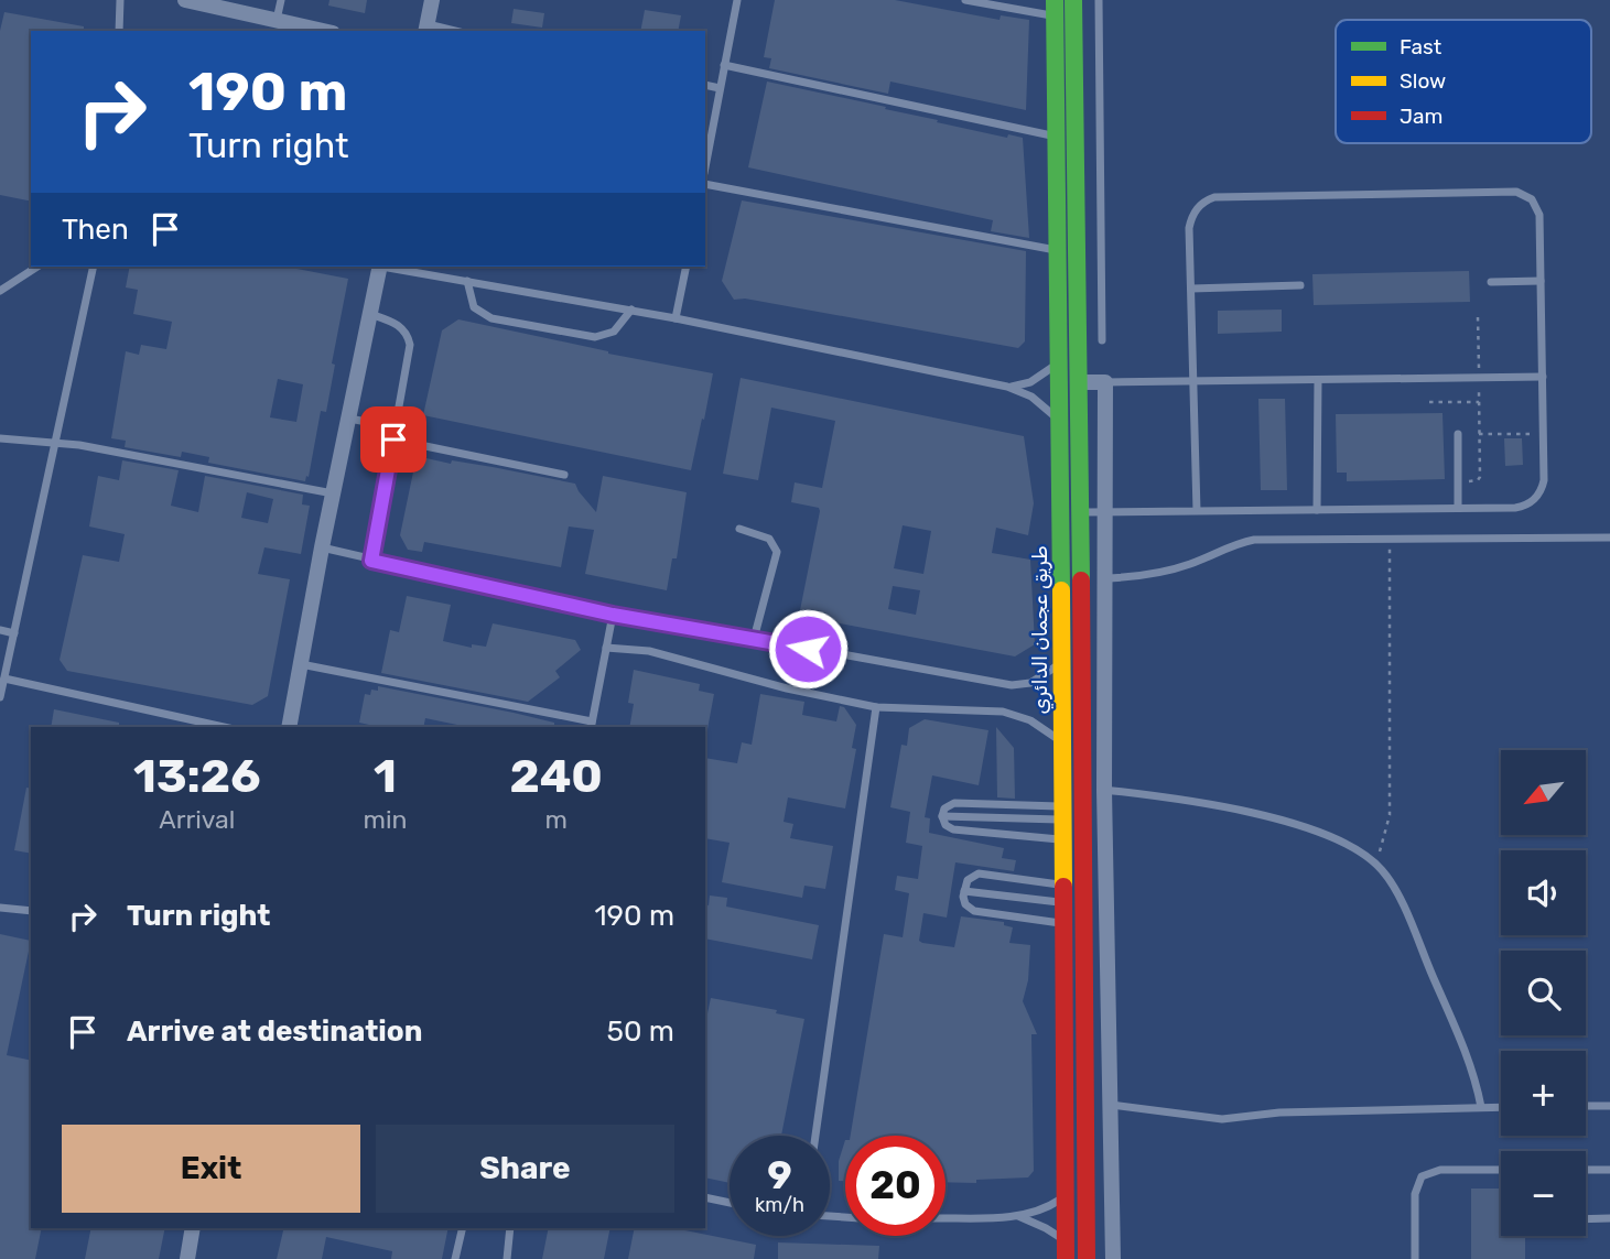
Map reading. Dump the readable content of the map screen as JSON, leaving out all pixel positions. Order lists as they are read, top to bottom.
{
  "streets": {
    "main road": ["طريق عجمان الدائري"]
  },
  "legend": ["Fast", "Slow", "Jam"],
  "north": "bottom left",
  "page": {
    "turn": ["190 m", "Turn right"],
    "then": "Then",
    "eta": [
      "13:26",
      "Arrival",
      "1",
      "min",
      "240",
      "m"
    ],
    "map_buttons": ["+", "−"],
    "list": [
      {
        "name": "Turn right",
        "value": "190 m"
      },
      {
        "name": "Arrive at destination",
        "value": "50 m"
      }
    ],
    "buttons": ["Exit", "Share"],
    "speed": "9 km/h",
    "limit": "20"
  }
}
